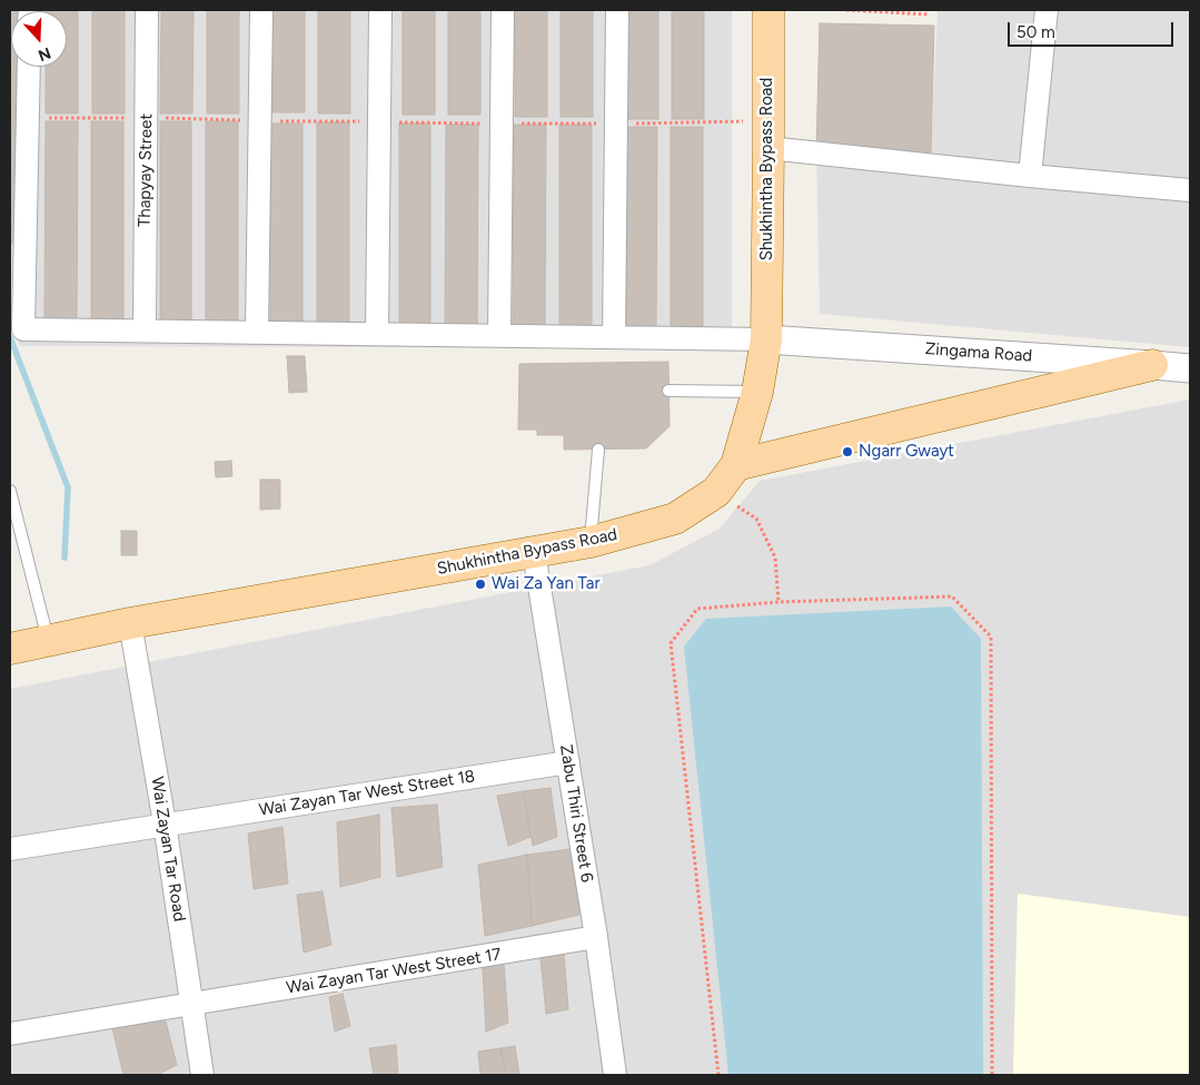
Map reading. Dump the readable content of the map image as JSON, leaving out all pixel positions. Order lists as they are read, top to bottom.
{
  "streets": {
    "main road": ["Shukhintha Bypass Road"],
    "street": [
      "Thapyay Street",
      "Zingama Road",
      "Wai Zayan Tar West Street 18",
      "Zabu Thiri Street 6",
      "Wai Zayan Tar Road",
      "Wai Zayan Tar West Street 17"
    ]
  },
  "crossings": [
    ["Shukhintha Bypass Road", "Zingama Road"],
    ["Shukhintha Bypass Road", "Zabu Thiri Street 6"],
    ["Shukhintha Bypass Road", "Wai Zayan Tar Road"],
    ["Wai Zayan Tar West Street 18", "Zabu Thiri Street 6"],
    ["Wai Zayan Tar West Street 18", "Wai Zayan Tar Road"],
    ["Zabu Thiri Street 6", "Wai Zayan Tar West Street 17"],
    ["Wai Zayan Tar Road", "Wai Zayan Tar West Street 17"]
  ],
  "places": ["Ngarr Gwayt", "Wai Za Yan Tar"],
  "scale_bar": "50 m",
  "north": "bottom"
}
